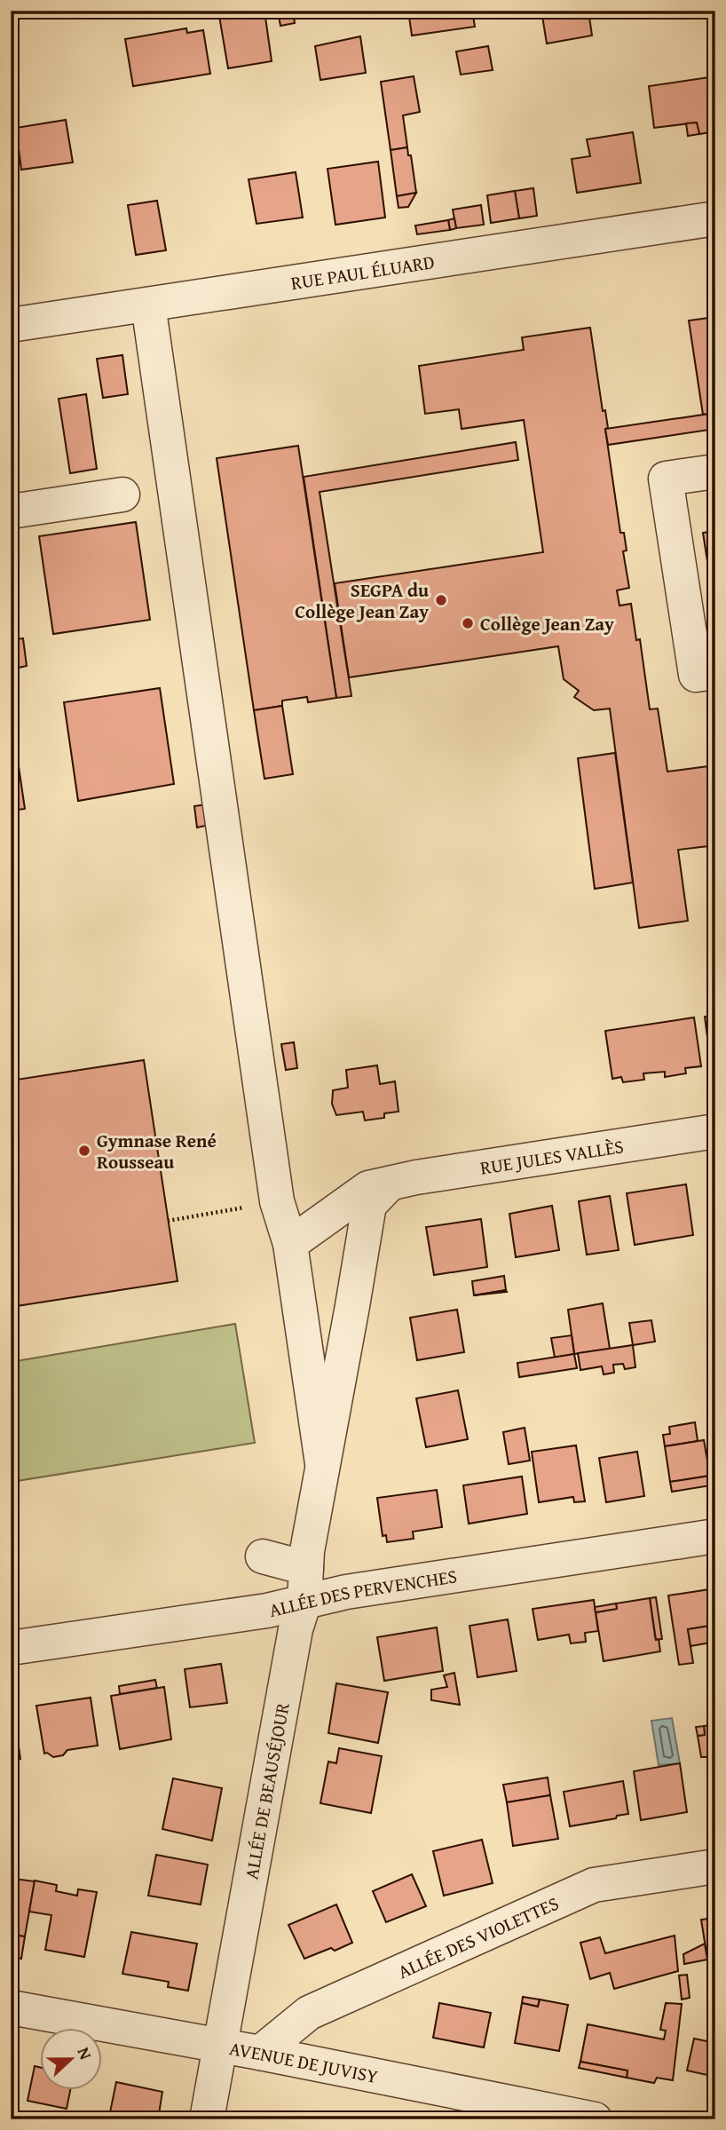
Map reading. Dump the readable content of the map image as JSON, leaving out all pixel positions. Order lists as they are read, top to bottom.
{
  "streets": {
    "street": [
      "RUE PAUL ÉLUARD",
      "RUE JULES VALLÈS",
      "ALLÉE DES PERVENCHES",
      "ALLÉE DE BEAUSÉJOUR",
      "ALLÉE DES VIOLETTES",
      "AVENUE DE JUVISY"
    ]
  },
  "crossings": [
    ["ALLÉE DES PERVENCHES", "ALLÉE DE BEAUSÉJOUR"],
    ["ALLÉE DE BEAUSÉJOUR", "AVENUE DE JUVISY"],
    ["ALLÉE DES VIOLETTES", "AVENUE DE JUVISY"]
  ],
  "places": ["SEGPA du Collège Jean Zay", "Collège Jean Zay", "Gymnase René Rousseau"],
  "north": "right"
}
